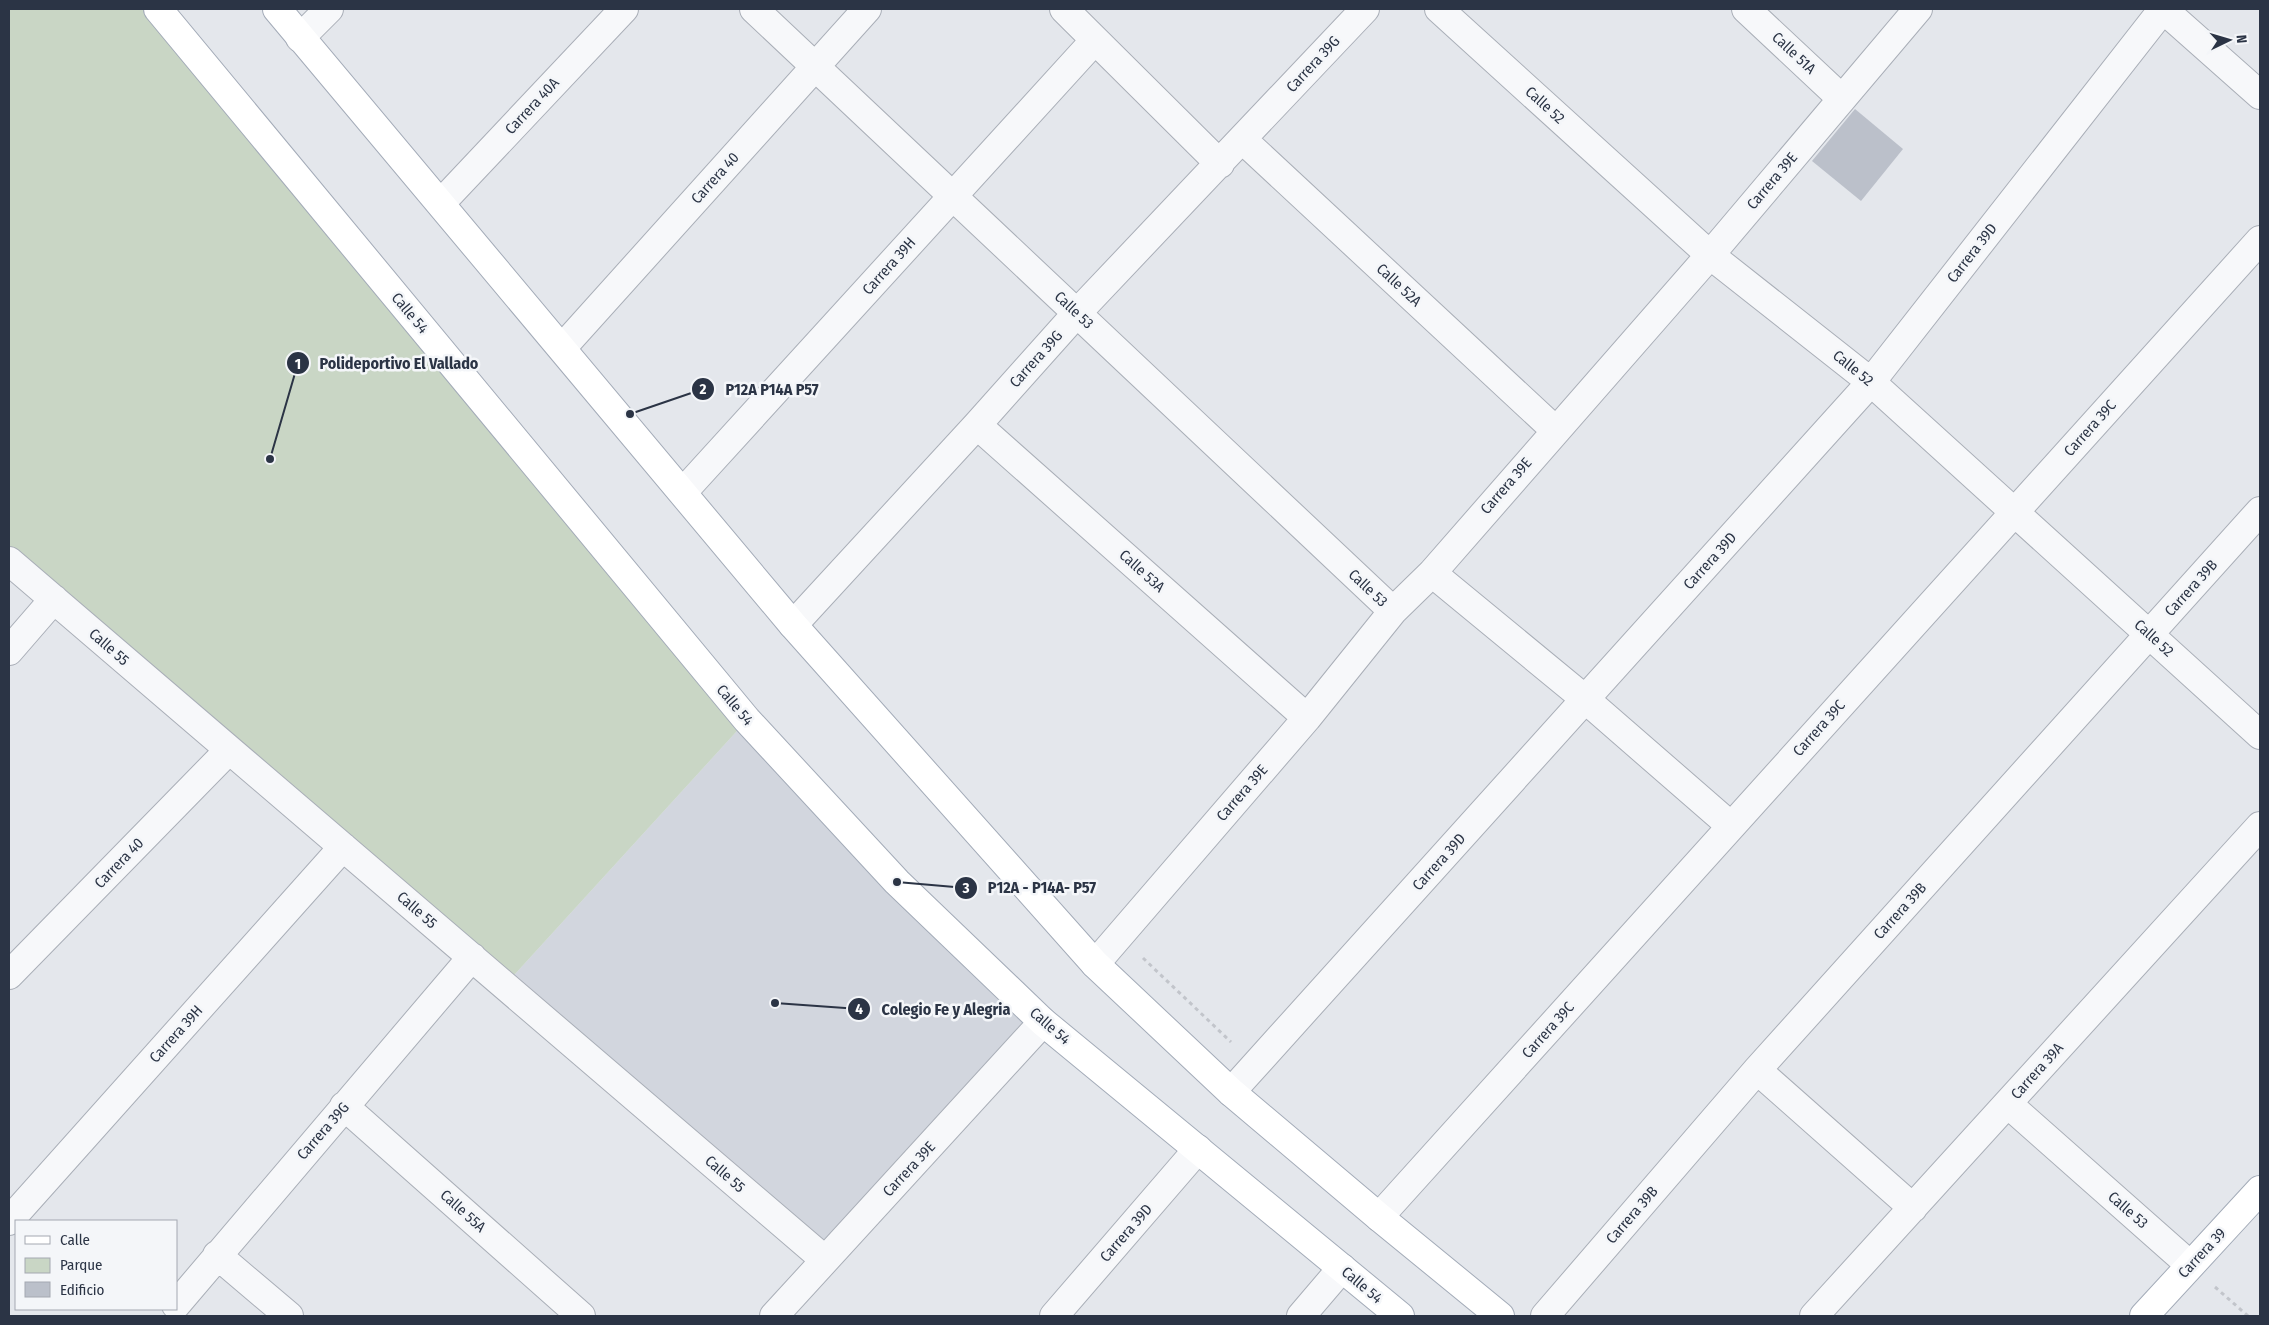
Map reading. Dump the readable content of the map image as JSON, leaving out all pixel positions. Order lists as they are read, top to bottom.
{
  "streets": {
    "main road": ["Calle 54", "Carrera 39"],
    "street": [
      "Calle 51A",
      "Carrera 39G",
      "Calle 52",
      "Carrera 40A",
      "Carrera 40",
      "Carrera 39E",
      "Carrera 39D",
      "Carrera 39H",
      "Calle 52A",
      "Calle 53",
      "Carrera 39C",
      "Calle 53A",
      "Carrera 39B",
      "Calle 55",
      "Carrera 39A",
      "Calle 55A"
    ]
  },
  "crossings": [
    ["Calle 51A", "Carrera 39E"],
    ["Carrera 39G", "Calle 52A"],
    ["Carrera 39G", "Calle 53"],
    ["Carrera 39G", "Calle 53A"],
    ["Carrera 39G", "Calle 55"],
    ["Carrera 39G", "Calle 55A"],
    ["Calle 52", "Carrera 39E"],
    ["Calle 52", "Carrera 39D"],
    ["Calle 52", "Carrera 39C"],
    ["Calle 52", "Carrera 39B"],
    ["Carrera 40", "Calle 53"],
    ["Carrera 40", "Calle 55"],
    ["Carrera 39E", "Calle 52A"],
    ["Carrera 39E", "Calle 53"],
    ["Carrera 39E", "Calle 54"],
    ["Carrera 39E", "Calle 53A"],
    ["Carrera 39E", "Calle 55"],
    ["Carrera 39D", "Calle 54"],
    ["Carrera 39H", "Calle 53"],
    ["Carrera 39H", "Calle 55"],
    ["Calle 53", "Carrera 39A"],
    ["Calle 53", "Carrera 39"]
  ],
  "places": [
    "P12A P14A P57",
    "Polideportivo El Vallado",
    "P12A - P14A- P57",
    "Colegio Fe y Alegria"
  ],
  "legend": ["Calle", "Parque", "Edificio"],
  "north": "right"
}
